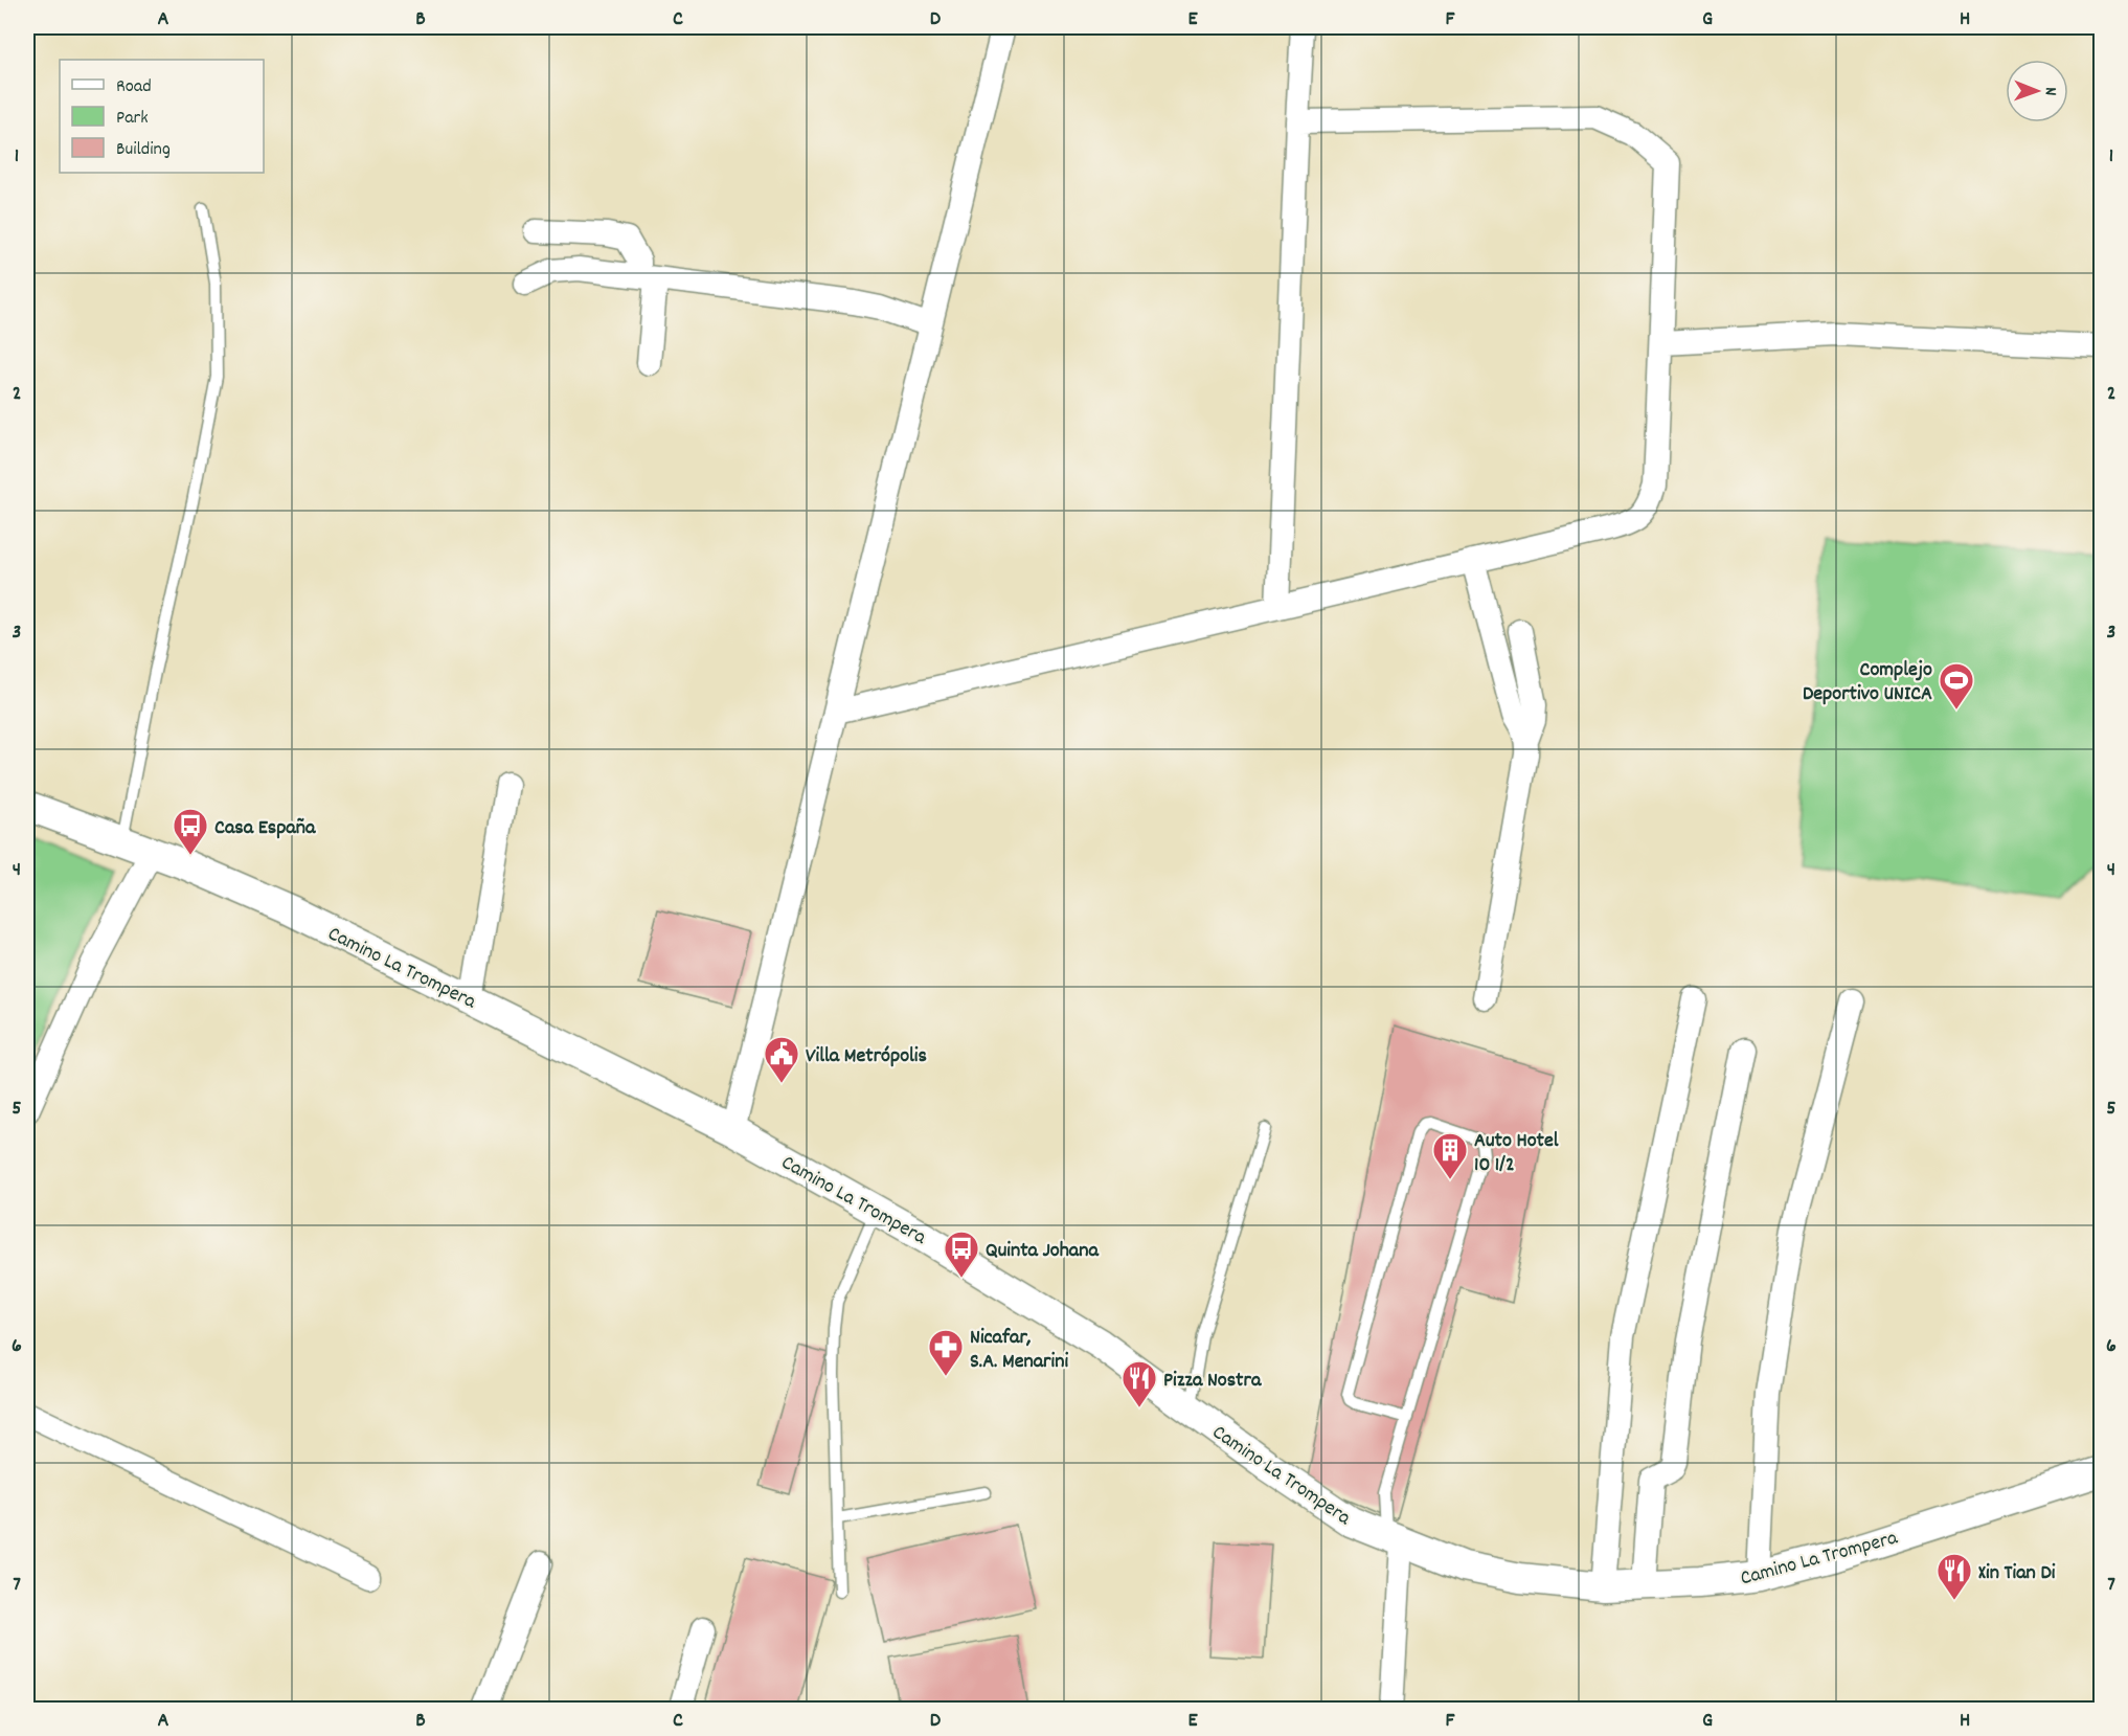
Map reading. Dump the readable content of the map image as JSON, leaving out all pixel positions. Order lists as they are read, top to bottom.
{
  "streets": {
    "street": ["Camino La Trompera"]
  },
  "places": {
    "sports": ["Complejo Deportivo UNICA"],
    "bus stop": ["Casa España", "Quinta Johana"],
    "public building": ["Villa Metrópolis"],
    "building": ["Auto Hotel 10 1/2"],
    "pharmacy": ["Nicafar, S.A. Menarini"],
    "restaurant": ["Pizza Nostra", "Xin Tian Di"]
  },
  "legend": ["Road", "Park", "Building"],
  "north": "right",
  "grid": {
    "columns": [
      "A",
      "B",
      "C",
      "D",
      "E",
      "F",
      "G",
      "H"
    ],
    "rows": [
      "1",
      "2",
      "3",
      "4",
      "5",
      "6",
      "7"
    ]
  }
}
